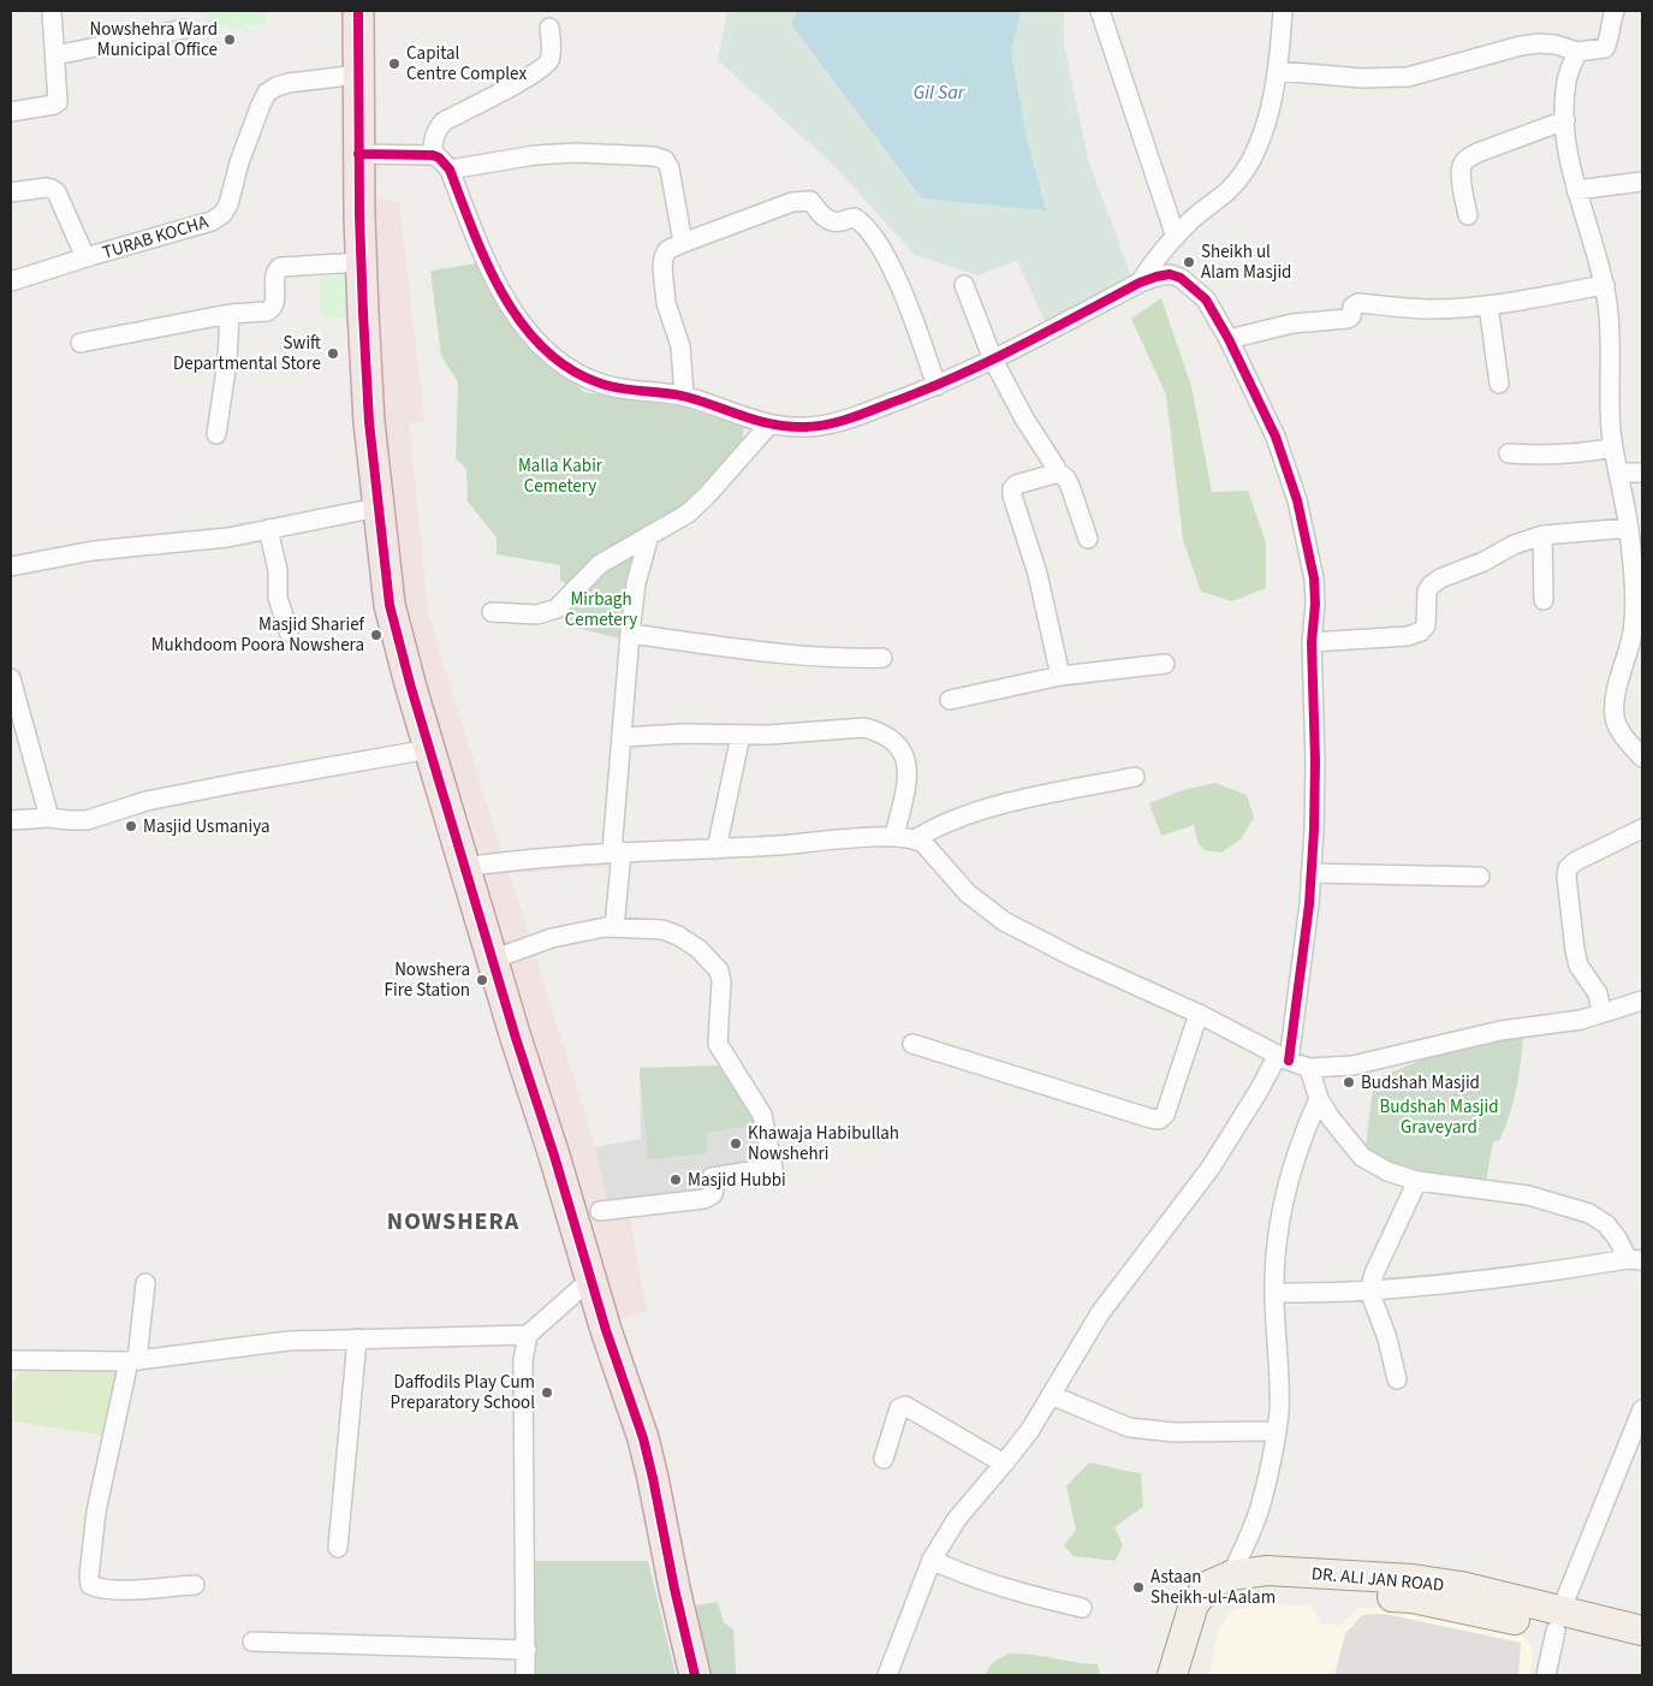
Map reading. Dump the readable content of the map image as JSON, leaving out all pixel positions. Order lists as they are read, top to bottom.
{
  "streets": {
    "main road": ["DR. ALI JAN ROAD"],
    "street": ["TURAB KOCHA"]
  },
  "districts": ["NOWSHERA"],
  "water": ["Gil Sar"],
  "parks": ["Malla Kabir Cemetery", "Mirbagh Cemetery", "Budshah Masjid Graveyard"],
  "places": [
    "Nowshehra Ward Municipal Office",
    "Capital Centre Complex",
    "Sheikh ul Alam Masjid",
    "Swift Departmental Store",
    "Masjid Sharief Mukhdoom Poora Nowshera",
    "Masjid Usmaniya",
    "Nowshera Fire Station",
    "Budshah Masjid",
    "Khawaja Habibullah Nowshehri",
    "Masjid Hubbi",
    "Daffodils Play Cum Preparatory School",
    "Astaan Sheikh-ul-Aalam"
  ]
}
